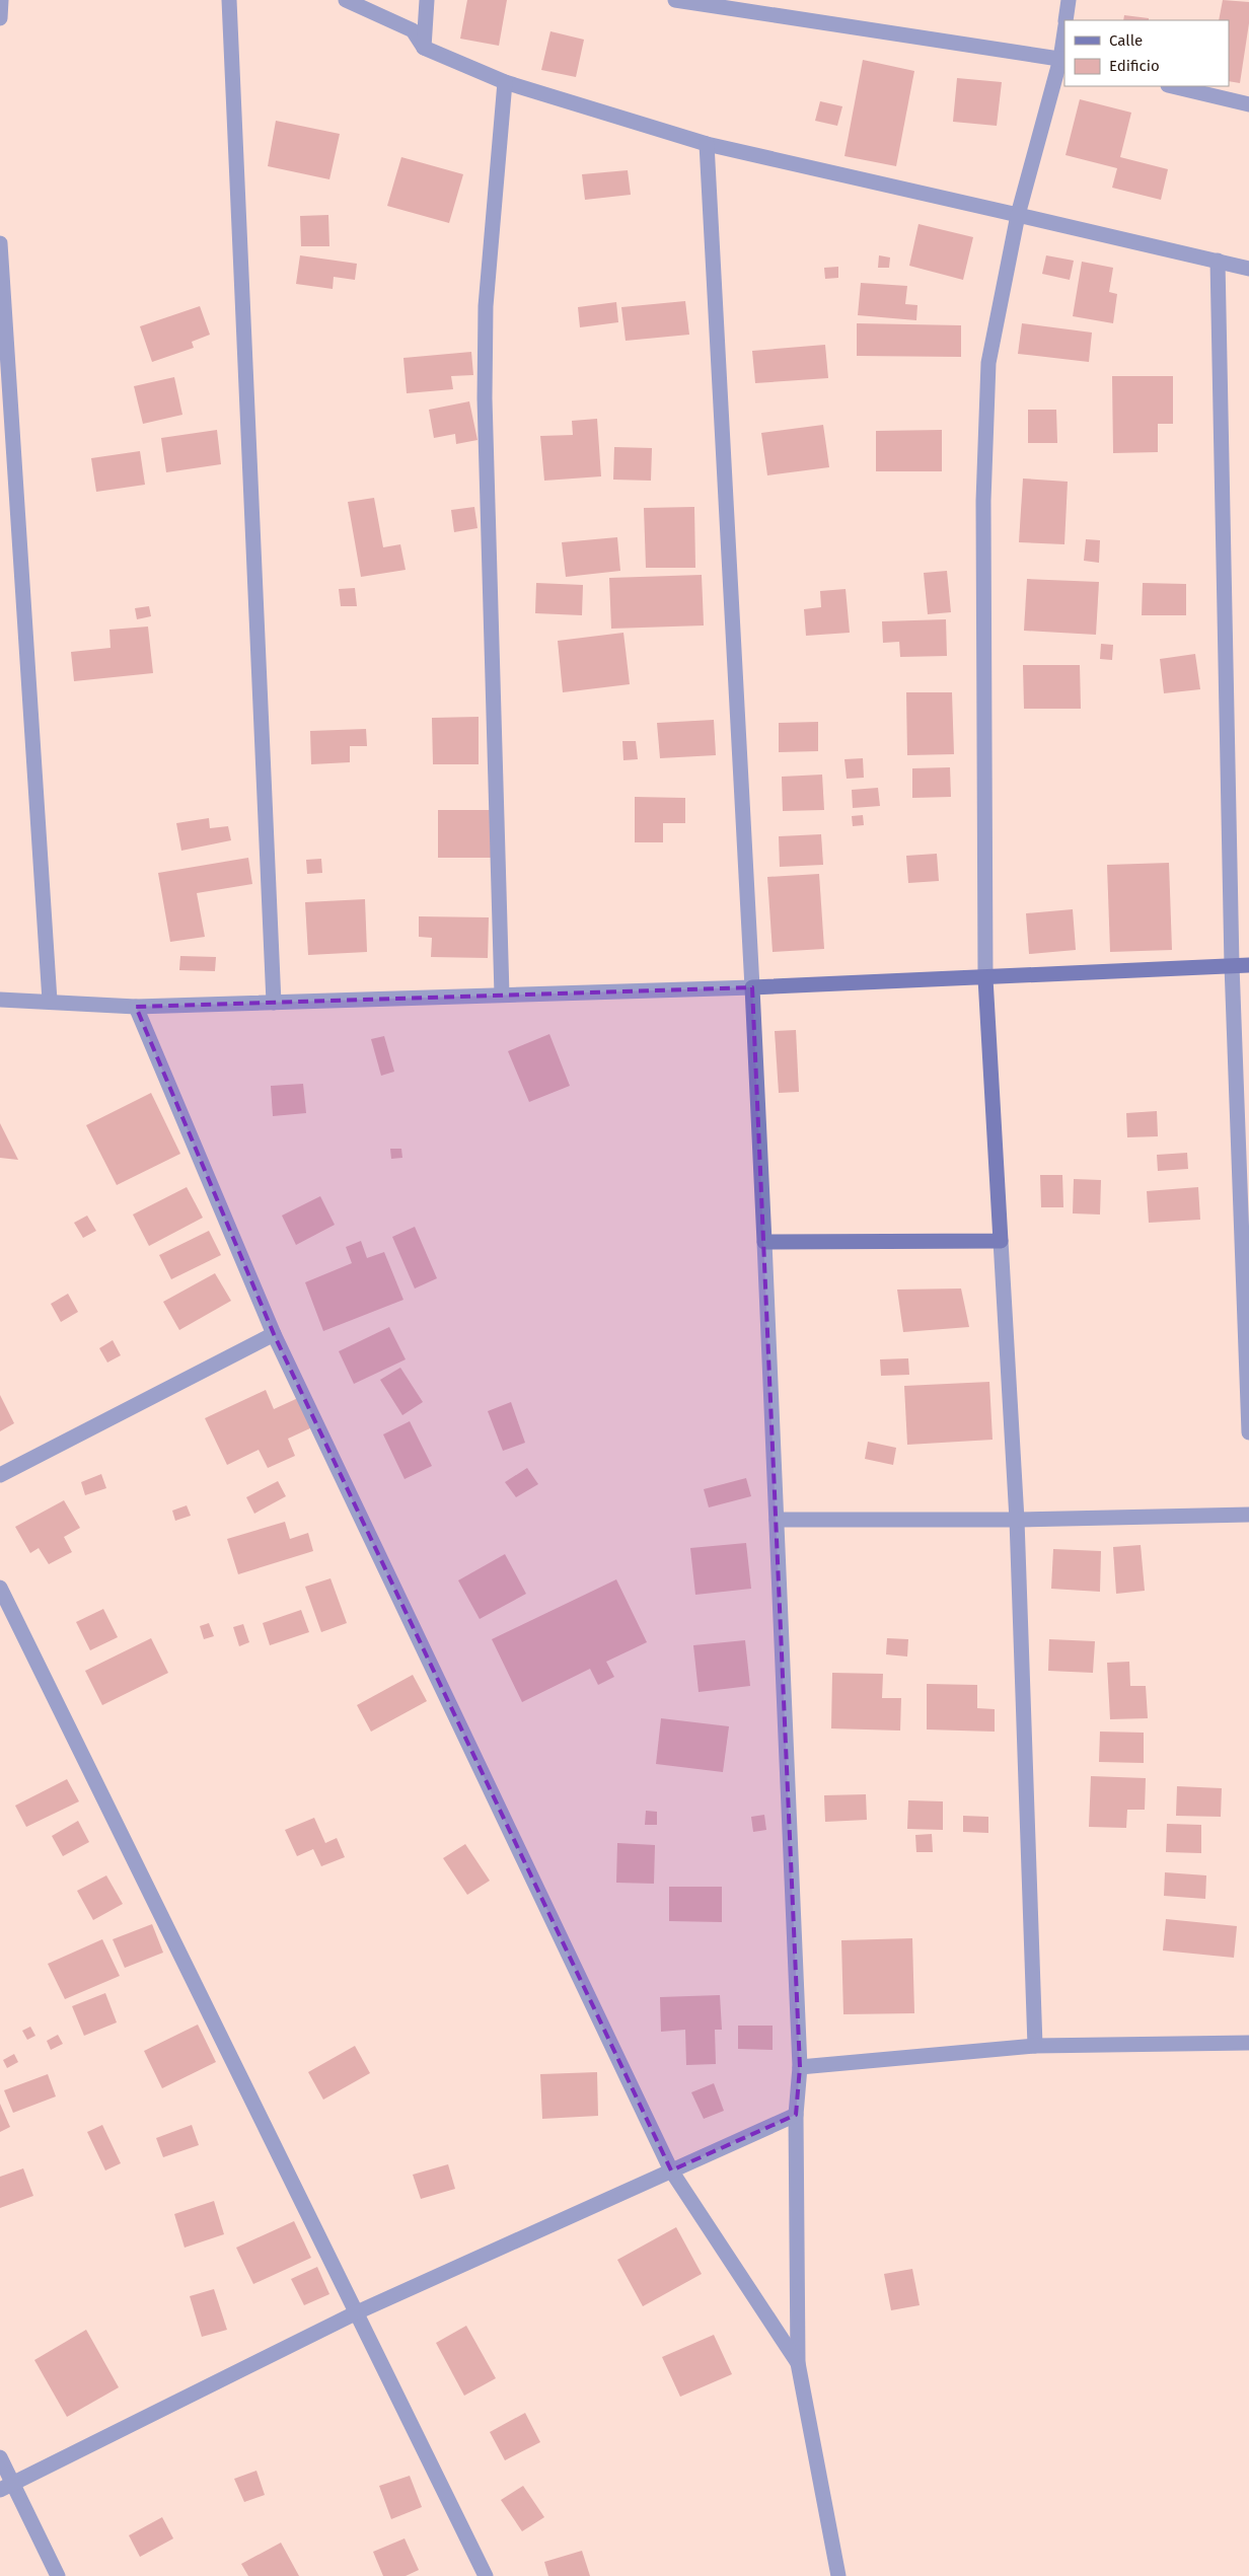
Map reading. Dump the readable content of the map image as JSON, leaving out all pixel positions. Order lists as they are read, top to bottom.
{
  "legend": ["Calle", "Edificio"]
}
